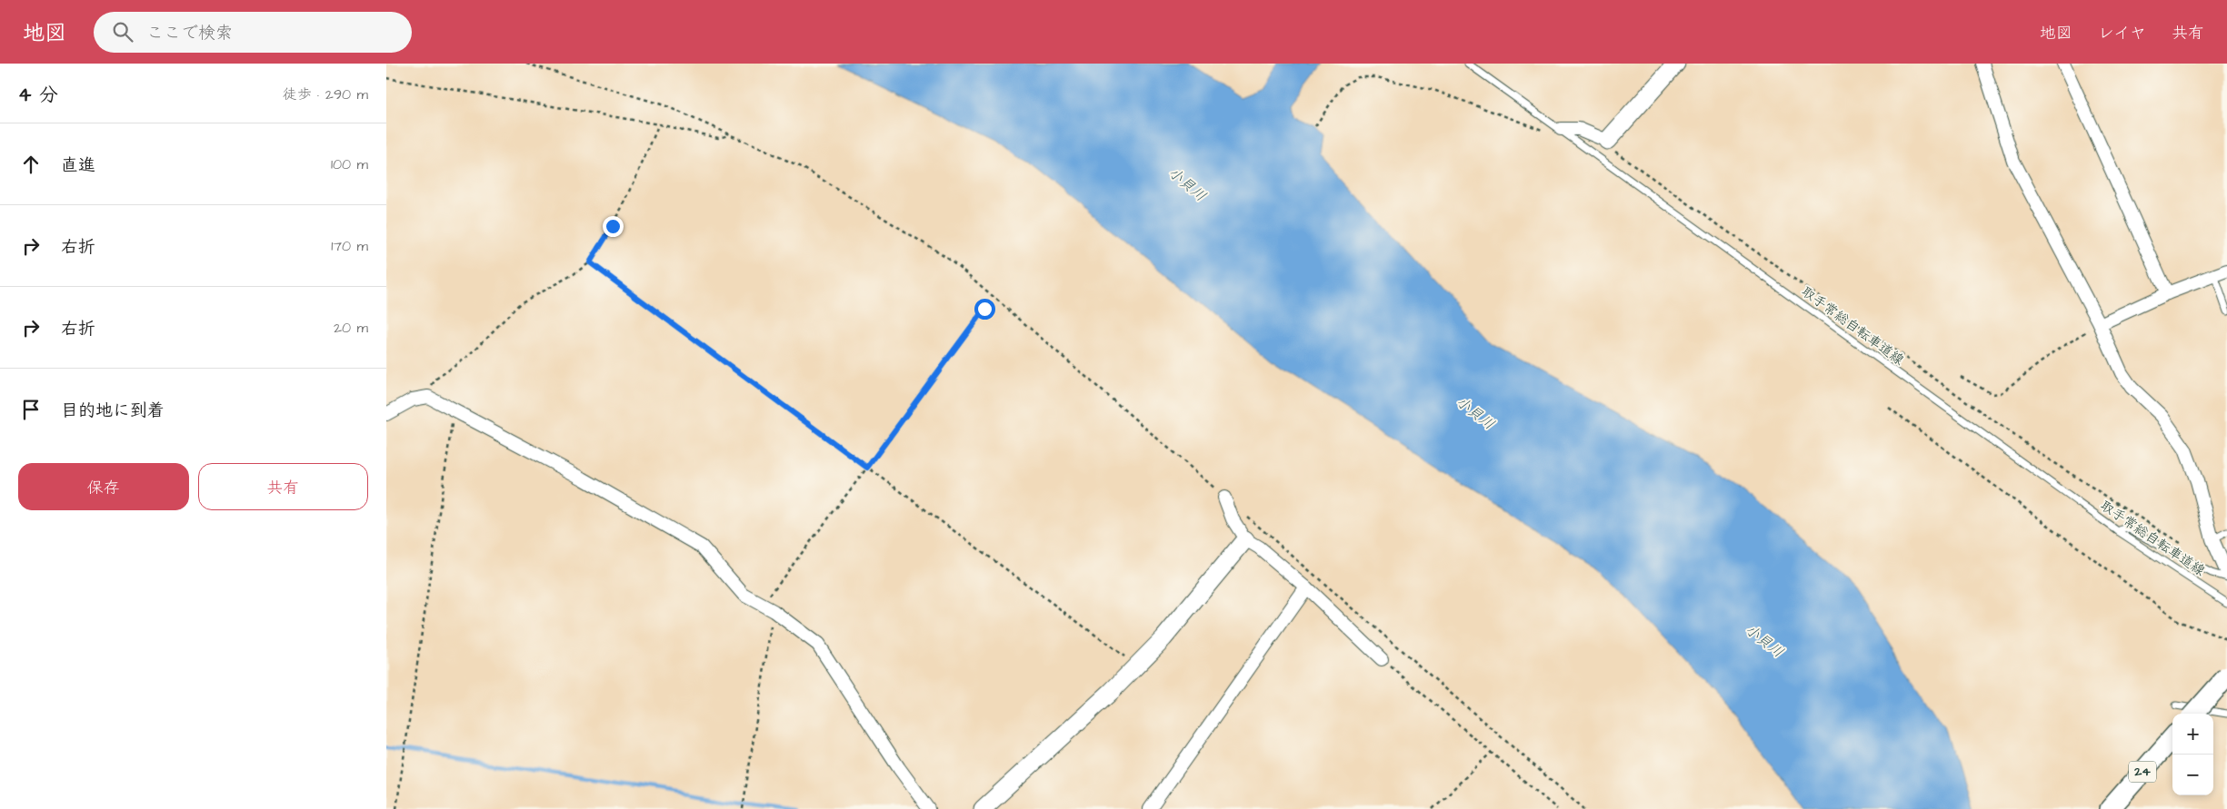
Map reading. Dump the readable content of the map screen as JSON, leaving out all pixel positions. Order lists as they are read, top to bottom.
{
  "streets": {
    "main road": ["24"],
    "lane": ["取手常総自転車道線"]
  },
  "water": ["小貝川"],
  "page": {
    "header": "地図",
    "search": "ここで検索",
    "nav": ["地図", "レイヤ", "共有"],
    "heading": ["4 分", "徒歩 · 290 m"],
    "list": [
      ["直進", "100 m"],
      ["右折", "170 m"],
      ["右折", "20 m"],
      "目的地に到着"
    ],
    "buttons": ["保存", "共有"],
    "map_buttons": ["+", "−"]
  }
}
